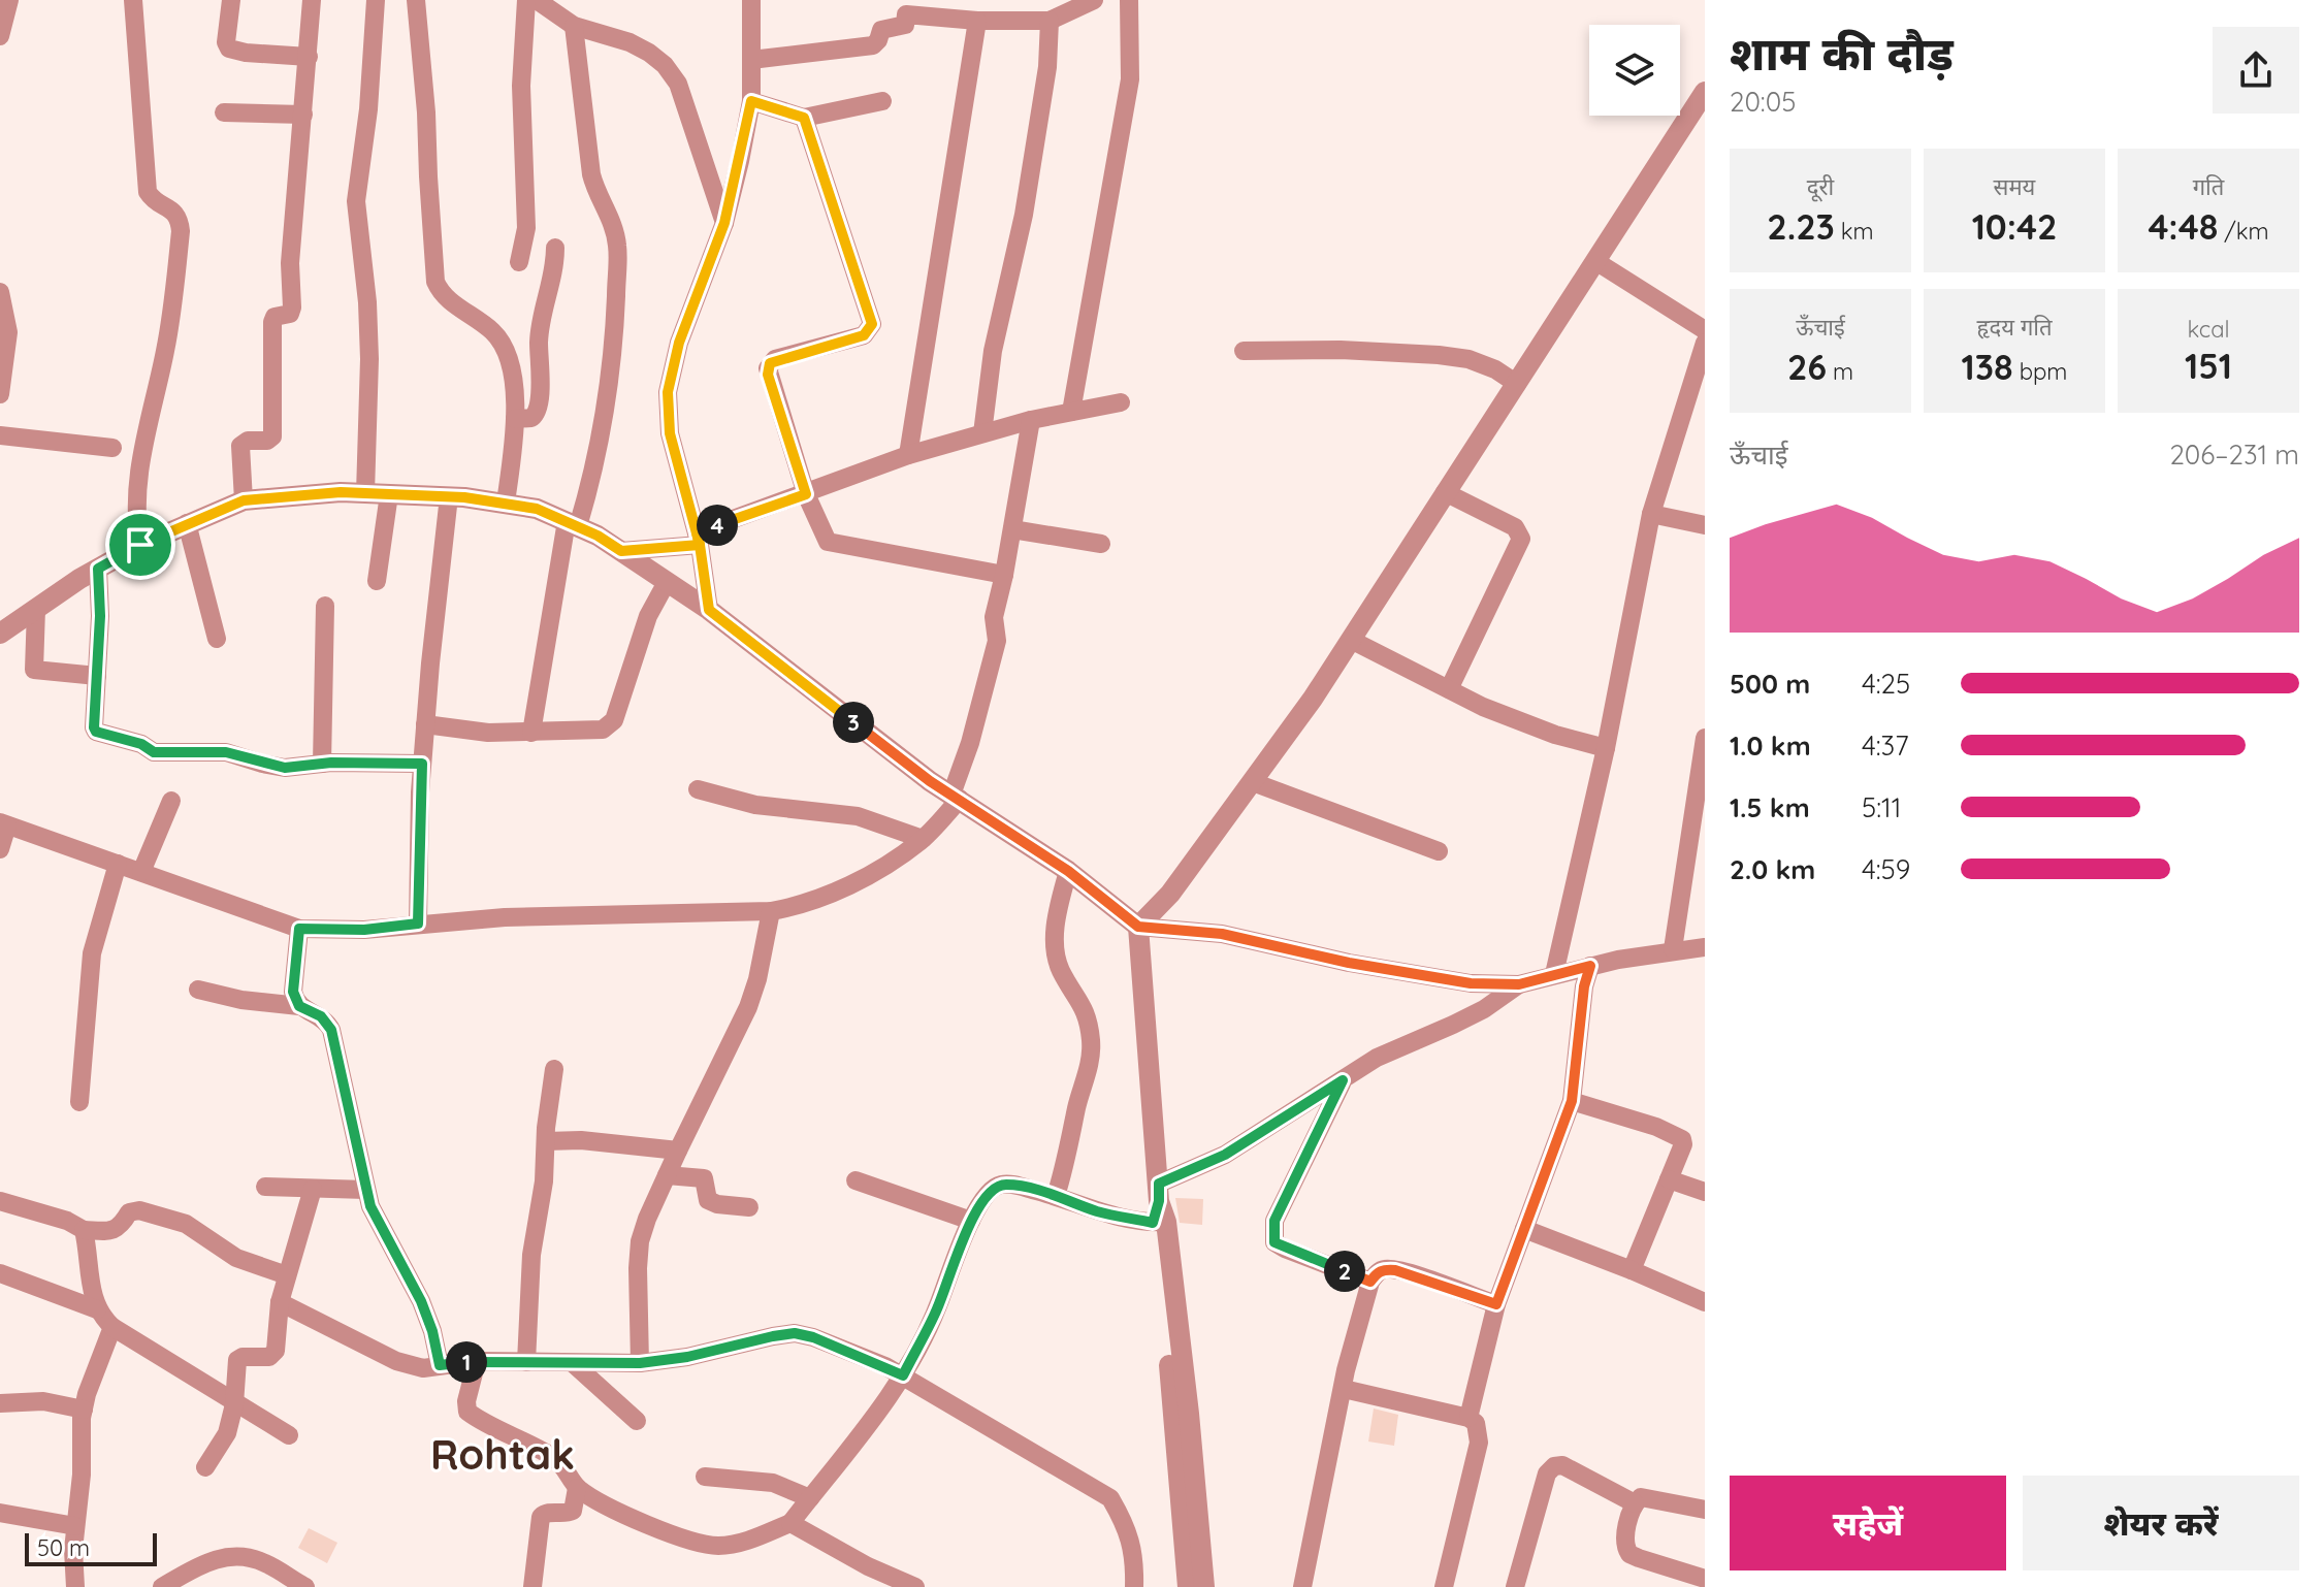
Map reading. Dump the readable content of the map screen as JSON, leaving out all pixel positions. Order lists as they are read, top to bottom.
{
  "districts": ["Rohtak"],
  "scale_bar": "50 m",
  "page": {
    "heading": ["शाम की दौड़", "20:05"],
    "stats": [
      ["दूरी", "2.23 km"],
      ["समय", "10:42"],
      ["गति", "4:48 /km"],
      ["ऊँचाई", "26 m"],
      ["हृदय गति", "138 bpm"],
      ["kcal", "151"]
    ],
    "chart": ["ऊँचाई", "206–231 m"],
    "pins": [
      "4",
      "3",
      "2",
      "1"
    ],
    "list": [
      {
        "name": "500 m",
        "note": "4:25"
      },
      {
        "name": "1.0 km",
        "note": "4:37"
      },
      {
        "name": "1.5 km",
        "note": "5:11"
      },
      {
        "name": "2.0 km",
        "note": "4:59"
      }
    ],
    "buttons": ["सहेजें", "शेयर करें"],
    "scale": "50 m"
  }
}
